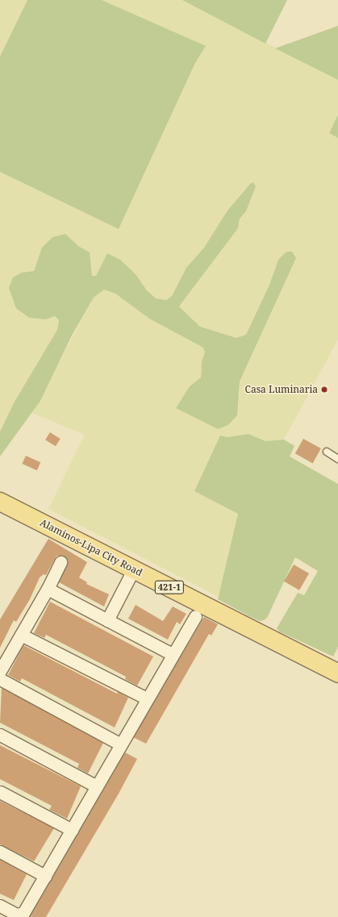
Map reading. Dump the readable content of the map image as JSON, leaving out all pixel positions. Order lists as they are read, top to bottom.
{
  "streets": {
    "main road": ["Alaminos-Lipa City Road", "421-1"]
  },
  "places": ["Casa Luminaria"]
}
